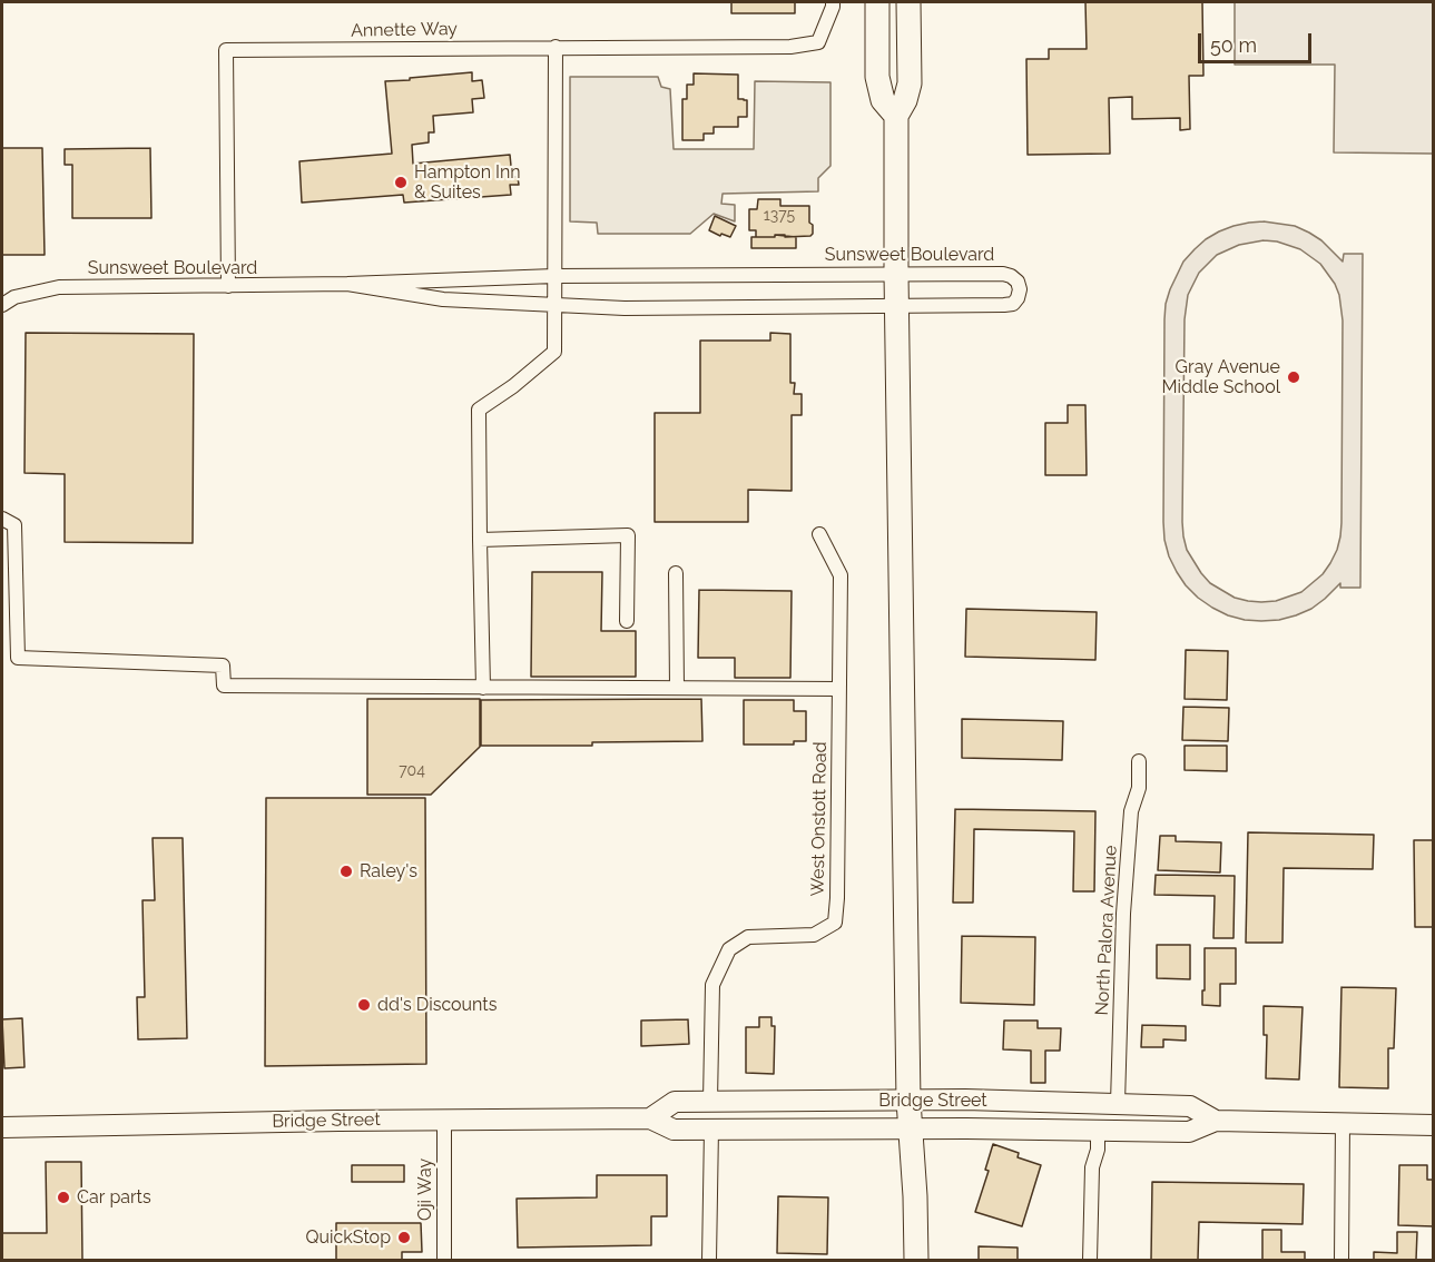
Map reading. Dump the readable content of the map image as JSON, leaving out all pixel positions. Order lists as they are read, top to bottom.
{
  "streets": {
    "main road": ["Bridge Street"],
    "street": [
      "Annette Way",
      "Sunsweet Boulevard",
      "West Onstott Road",
      "North Palora Avenue",
      "Oji Way"
    ]
  },
  "crossings": [
    ["Annette Way", "Sunsweet Boulevard"],
    ["West Onstott Road", "Bridge Street"],
    ["North Palora Avenue", "Bridge Street"],
    ["Bridge Street", "Oji Way"]
  ],
  "places": [
    "Hampton Inn & Suites",
    "Gray Avenue Middle School",
    "Raley's",
    "dd's Discounts",
    "Car parts",
    "QuickStop"
  ],
  "house_numbers": ["1375", "704"],
  "scale_bar": "50 m"
}
